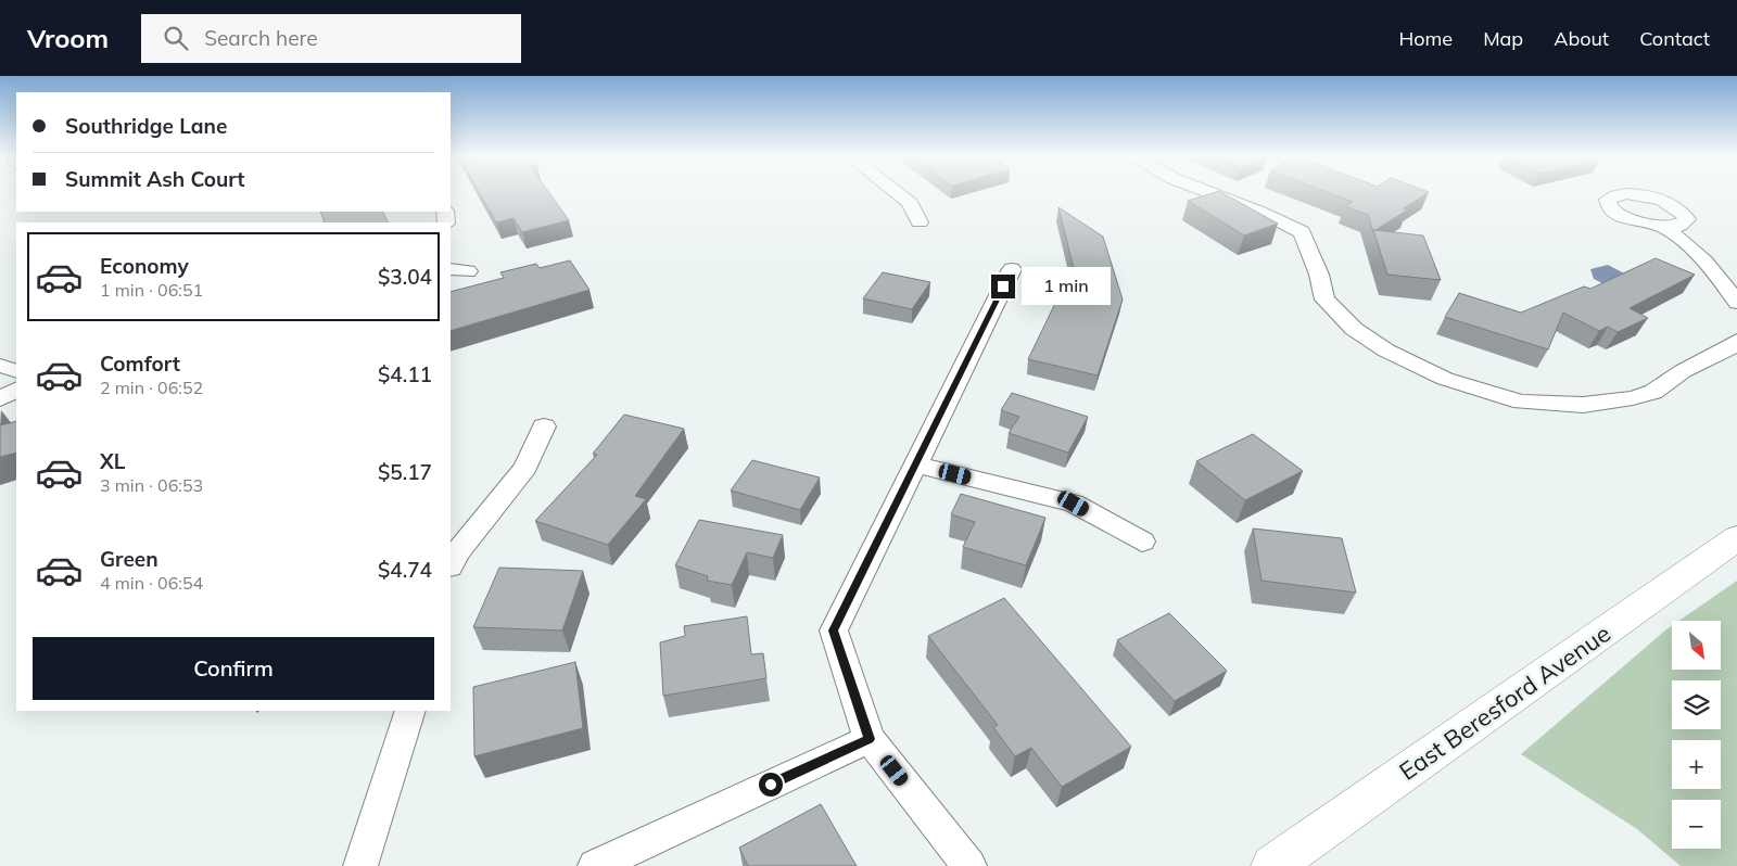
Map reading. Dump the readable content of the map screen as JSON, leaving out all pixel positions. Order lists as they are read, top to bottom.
{
  "streets": {
    "street": ["East Beresford Avenue"]
  },
  "north": "bottom right",
  "page": {
    "header": "Vroom",
    "search": "Search here",
    "nav": [
      "Home",
      "Map",
      "About",
      "Contact"
    ],
    "banner": ["Southridge Lane", "Summit Ash Court"],
    "list": [
      {
        "name": "Economy",
        "note": "1 min · 06:51",
        "value": "$3.04"
      },
      {
        "name": "Comfort",
        "note": "2 min · 06:52",
        "value": "$4.11"
      },
      {
        "name": "XL",
        "note": "3 min · 06:53",
        "value": "$5.17"
      },
      {
        "name": "Green",
        "note": "4 min · 06:54",
        "value": "$4.74"
      }
    ],
    "bubble": "1 min",
    "map_buttons": ["+", "−"],
    "buttons": "Confirm"
  }
}
